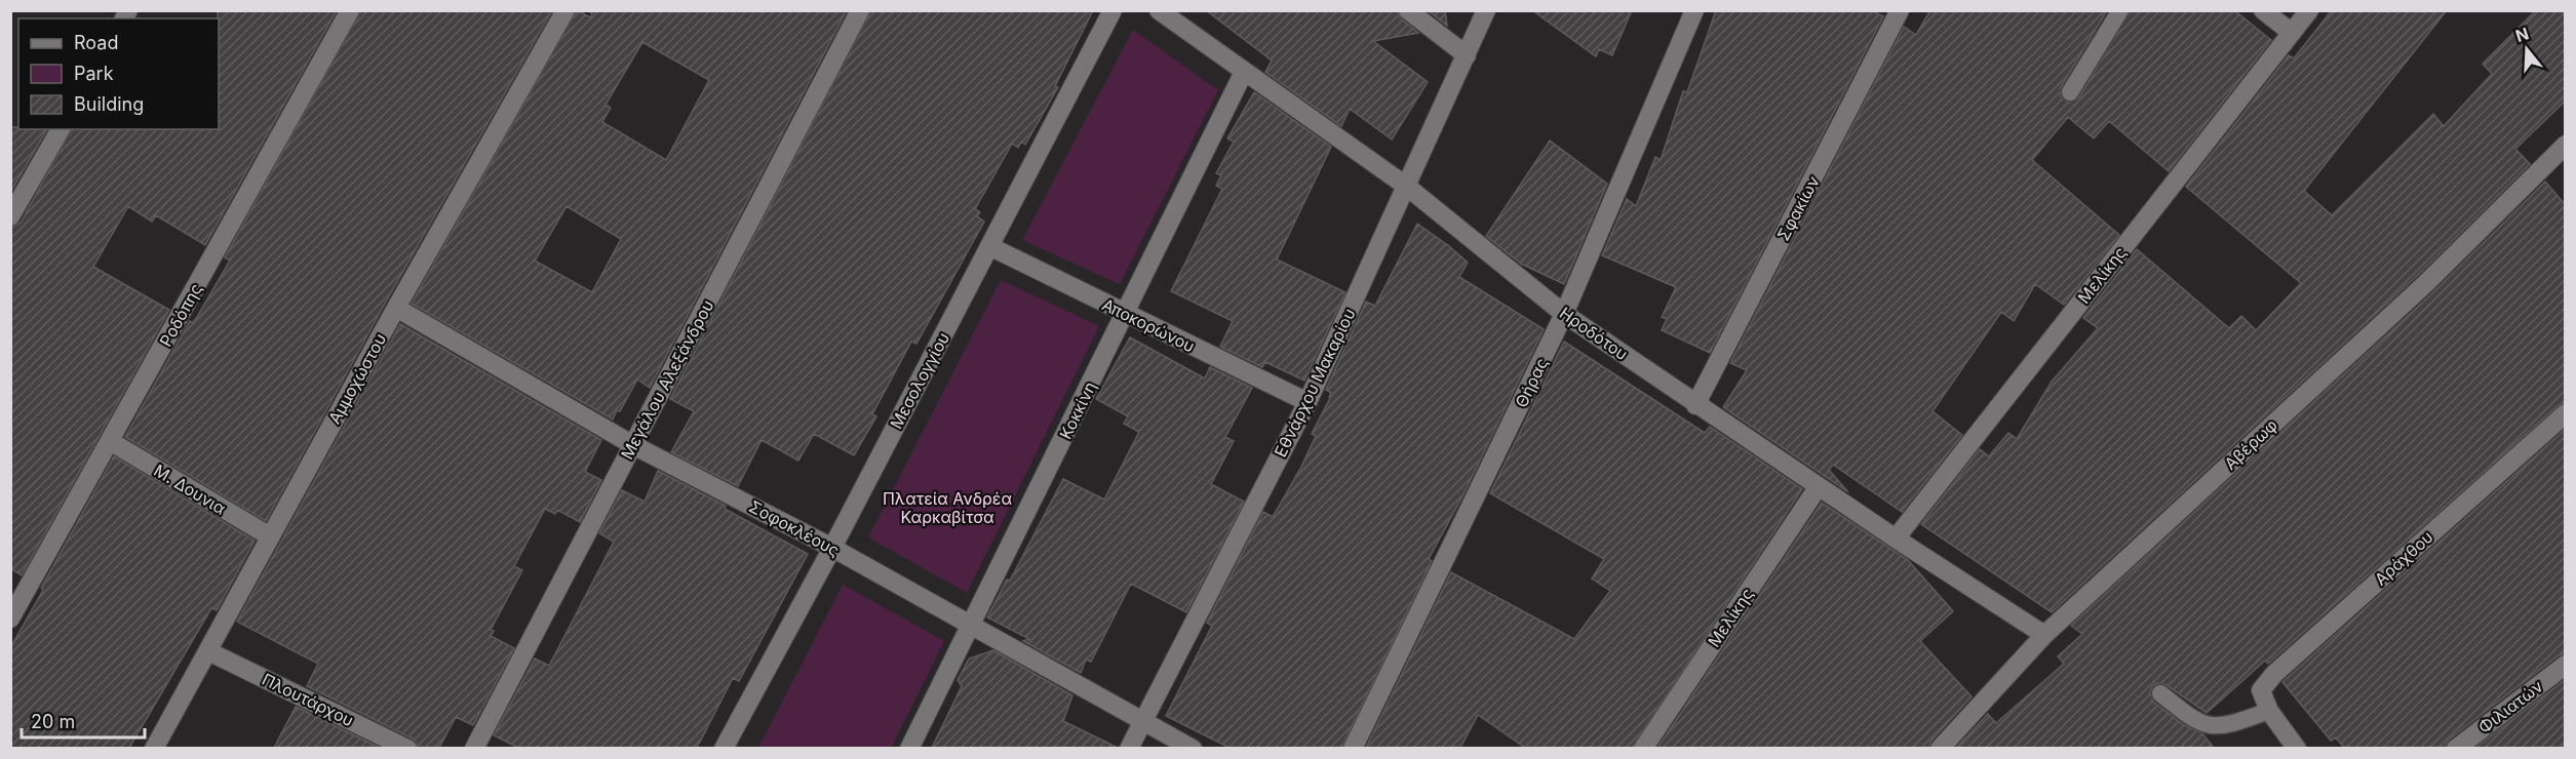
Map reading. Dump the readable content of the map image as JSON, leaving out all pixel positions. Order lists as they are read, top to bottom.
{
  "streets": {
    "street": [
      "Σφακίων",
      "Μελίκης",
      "Ροδόπης",
      "Αποκορώνου",
      "Ηροδότου",
      "Αμμοχώστου",
      "Μεγάλου Αλεξάνδρου",
      "Μεσολογγίου",
      "Εθνάρχου Μακαρίου",
      "Θήρας",
      "Κοκκίνη",
      "Αβέρωφ",
      "Μ. Δουνια",
      "Σοφοκλέους",
      "Αράχθου",
      "Πλουτάρχου",
      "Φιλιατών"
    ]
  },
  "crossings": [
    ["Σφακίων", "Ηροδότου"],
    ["Μελίκης", "Ηροδότου"],
    ["Ροδόπης", "Μ. Δουνια"],
    ["Αποκορώνου", "Μεσολογγίου"],
    ["Αποκορώνου", "Εθνάρχου Μακαρίου"],
    ["Αποκορώνου", "Κοκκίνη"],
    ["Ηροδότου", "Εθνάρχου Μακαρίου"],
    ["Ηροδότου", "Θήρας"],
    ["Ηροδότου", "Κοκκίνη"],
    ["Ηροδότου", "Αβέρωφ"],
    ["Αμμοχώστου", "Μ. Δουνια"],
    ["Αμμοχώστου", "Σοφοκλέους"],
    ["Αμμοχώστου", "Πλουτάρχου"],
    ["Μεγάλου Αλεξάνδρου", "Σοφοκλέους"],
    ["Μεσολογγίου", "Σοφοκλέους"],
    ["Εθνάρχου Μακαρίου", "Σοφοκλέους"],
    ["Κοκκίνη", "Σοφοκλέους"]
  ],
  "parks": ["Πλατεία Ανδρέα Καρκαβίτσα"],
  "legend": ["Road", "Park", "Building"],
  "scale_bar": "20 m",
  "north": "top"
}
